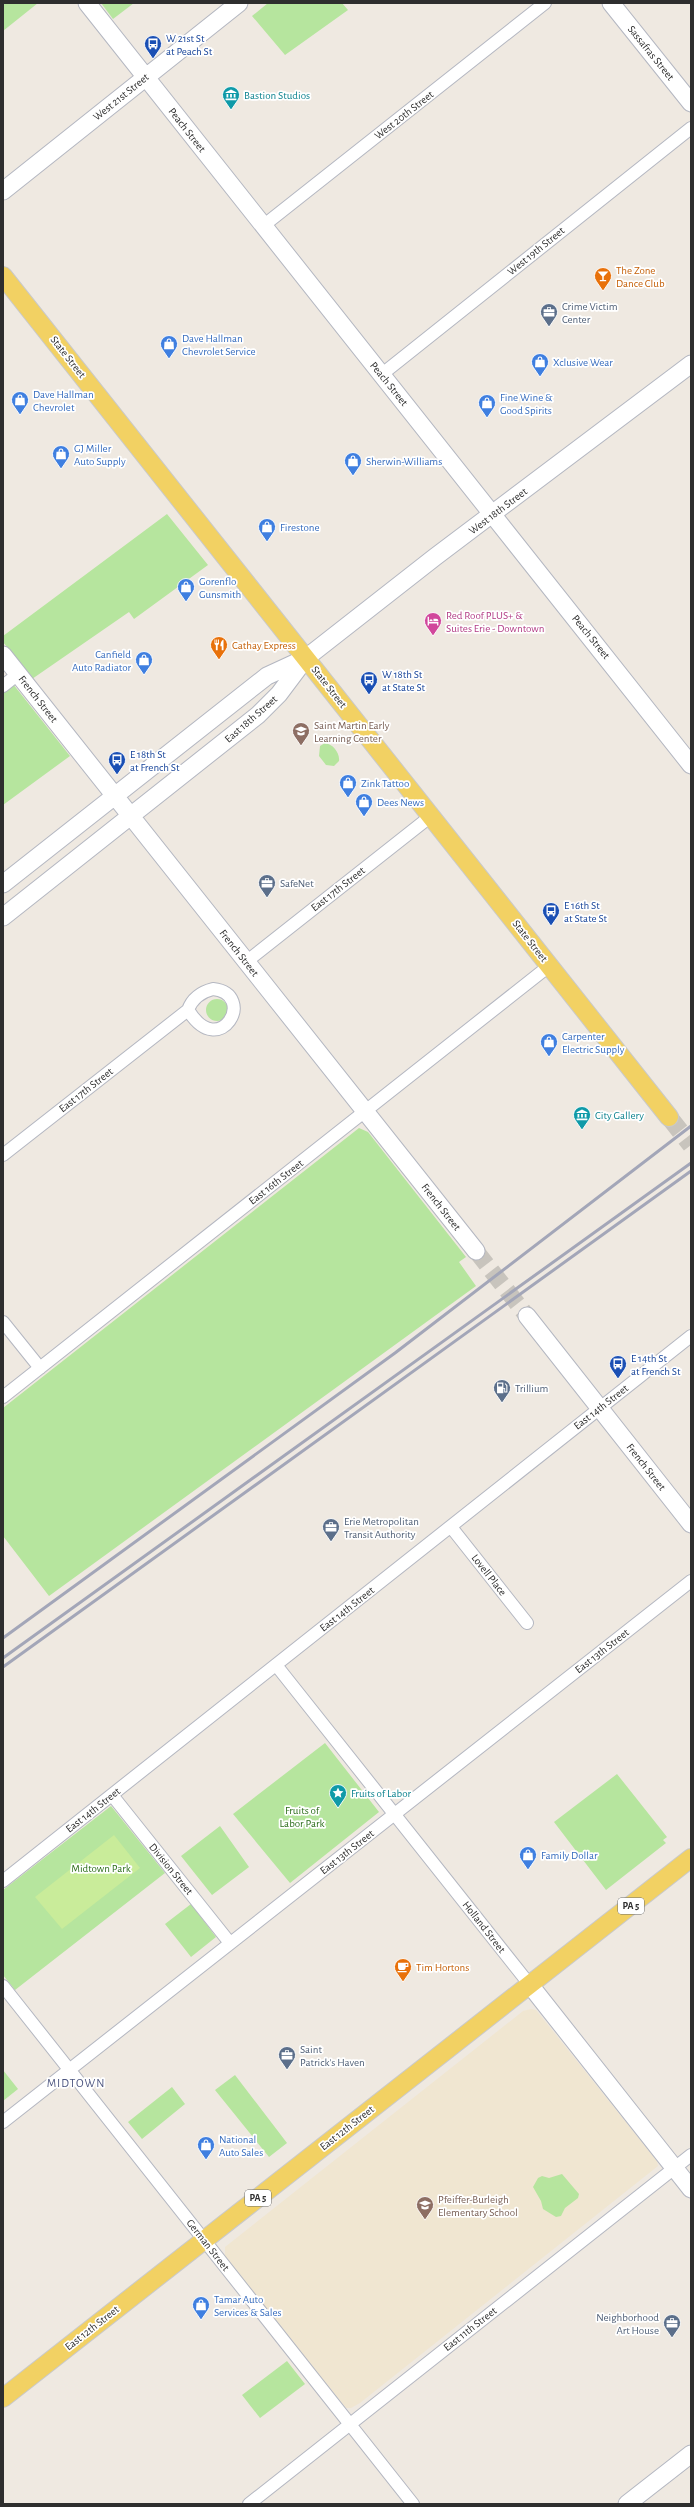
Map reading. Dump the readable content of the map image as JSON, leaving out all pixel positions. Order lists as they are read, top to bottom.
{
  "streets": {
    "main road": [
      "Sassafras Street",
      "West 21st Street",
      "Peach Street",
      "State Street",
      "West 18th Street",
      "French Street",
      "East 18th Street",
      "PA 5",
      "Holland Street",
      "East 12th Street"
    ],
    "street": [
      "West 20th Street",
      "West 19th Street",
      "East 17th Street",
      "East 16th Street",
      "East 14th Street",
      "Lovell Place",
      "East 13th Street",
      "Division Street",
      "German Street",
      "East 11th Street"
    ]
  },
  "crossings": [
    ["West 21st Street", "Peach Street"],
    ["West 20th Street", "Peach Street"],
    ["Peach Street", "West 19th Street"],
    ["Peach Street", "West 18th Street"],
    ["State Street", "West 18th Street"],
    ["State Street", "East 18th Street"],
    ["State Street", "East 17th Street"],
    ["State Street", "East 16th Street"],
    ["West 18th Street", "East 18th Street"],
    ["French Street", "East 18th Street"],
    ["French Street", "East 17th Street"],
    ["French Street", "East 16th Street"],
    ["French Street", "East 14th Street"],
    ["East 14th Street", "Lovell Place"],
    ["East 14th Street", "Division Street"],
    ["East 14th Street", "Holland Street"],
    ["East 13th Street", "Division Street"],
    ["East 13th Street", "Holland Street"],
    ["East 13th Street", "German Street"],
    ["Holland Street", "East 12th Street"],
    ["Holland Street", "East 11th Street"],
    ["East 12th Street", "German Street"],
    ["German Street", "East 11th Street"]
  ],
  "districts": ["MIDTOWN"],
  "parks": ["Fruits of Labor Park", "Midtown Park"],
  "places": {
    "bus stop": [
      "W 21st St at Peach St",
      "W 18th St at State St",
      "E 18th St at French St",
      "E 16th St at State St",
      "E 14th St at French St"
    ],
    "museum": ["Bastion Studios", "City Gallery"],
    "bar": ["The Zone Dance Club"],
    "office": [
      "Crime Victim Center",
      "SafeNet",
      "Erie Metropolitan Transit Authority",
      "Saint Patrick's Haven",
      "Neighborhood Art House"
    ],
    "shop": [
      "Dave Hallman Chevrolet Service",
      "Xclusive Wear",
      "Dave Hallman Chevrolet",
      "Fine Wine & Good Spirits",
      "GJ Miller Auto Supply",
      "Sherwin-Williams",
      "Firestone",
      "Gorenflo Gunsmith",
      "Canfield Auto Radiator",
      "Zink Tattoo",
      "Dees News",
      "Carpenter Electric Supply",
      "Family Dollar",
      "National Auto Sales",
      "Tamar Auto Services & Sales"
    ],
    "hotel": ["Red Roof PLUS+ & Suites Erie - Downtown"],
    "restaurant": ["Cathay Express"],
    "school or university": ["Saint Martin Early Learning Center", "Pfeiffer-Burleigh Elementary School"],
    "fuel station": ["Trillium"],
    "place": ["Fruits of Labor"],
    "cafe": ["Tim Hortons"]
  }
}
